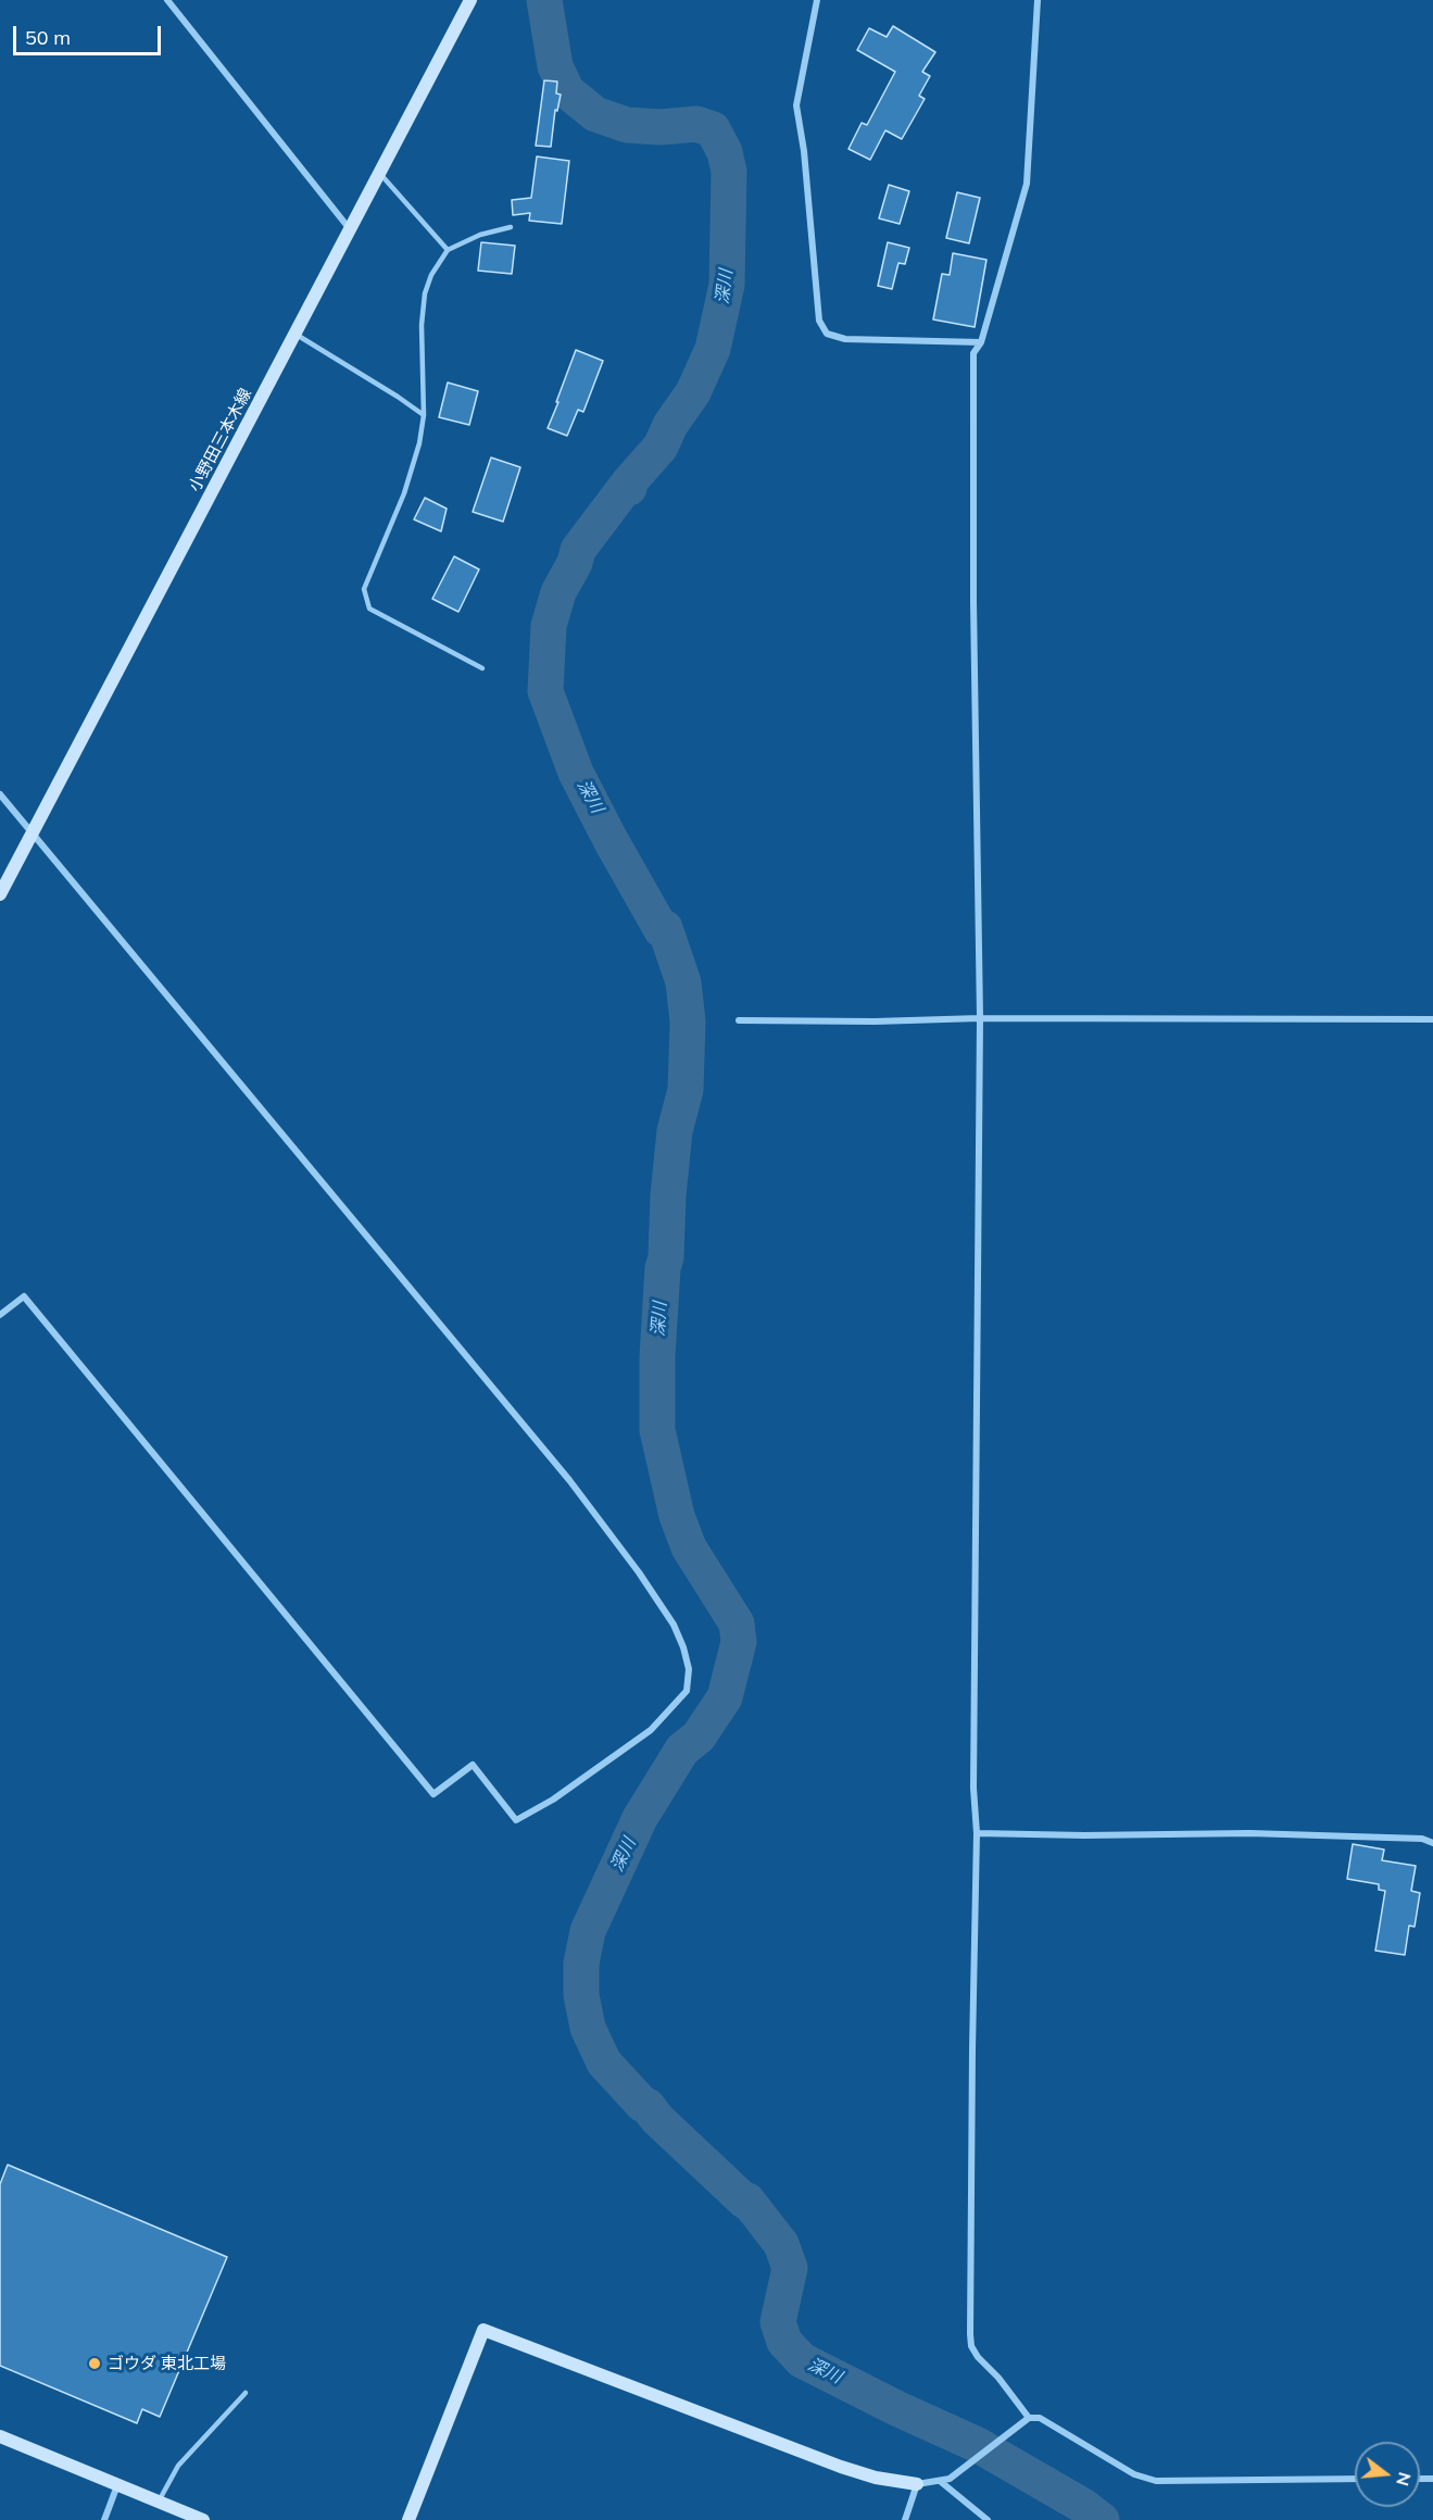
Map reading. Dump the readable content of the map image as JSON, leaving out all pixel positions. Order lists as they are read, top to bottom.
{
  "streets": {
    "main road": ["小野田三本木線"]
  },
  "water": ["深川"],
  "places": ["ゴウダ 東北工場"],
  "scale_bar": "50 m",
  "north": "right"
}
